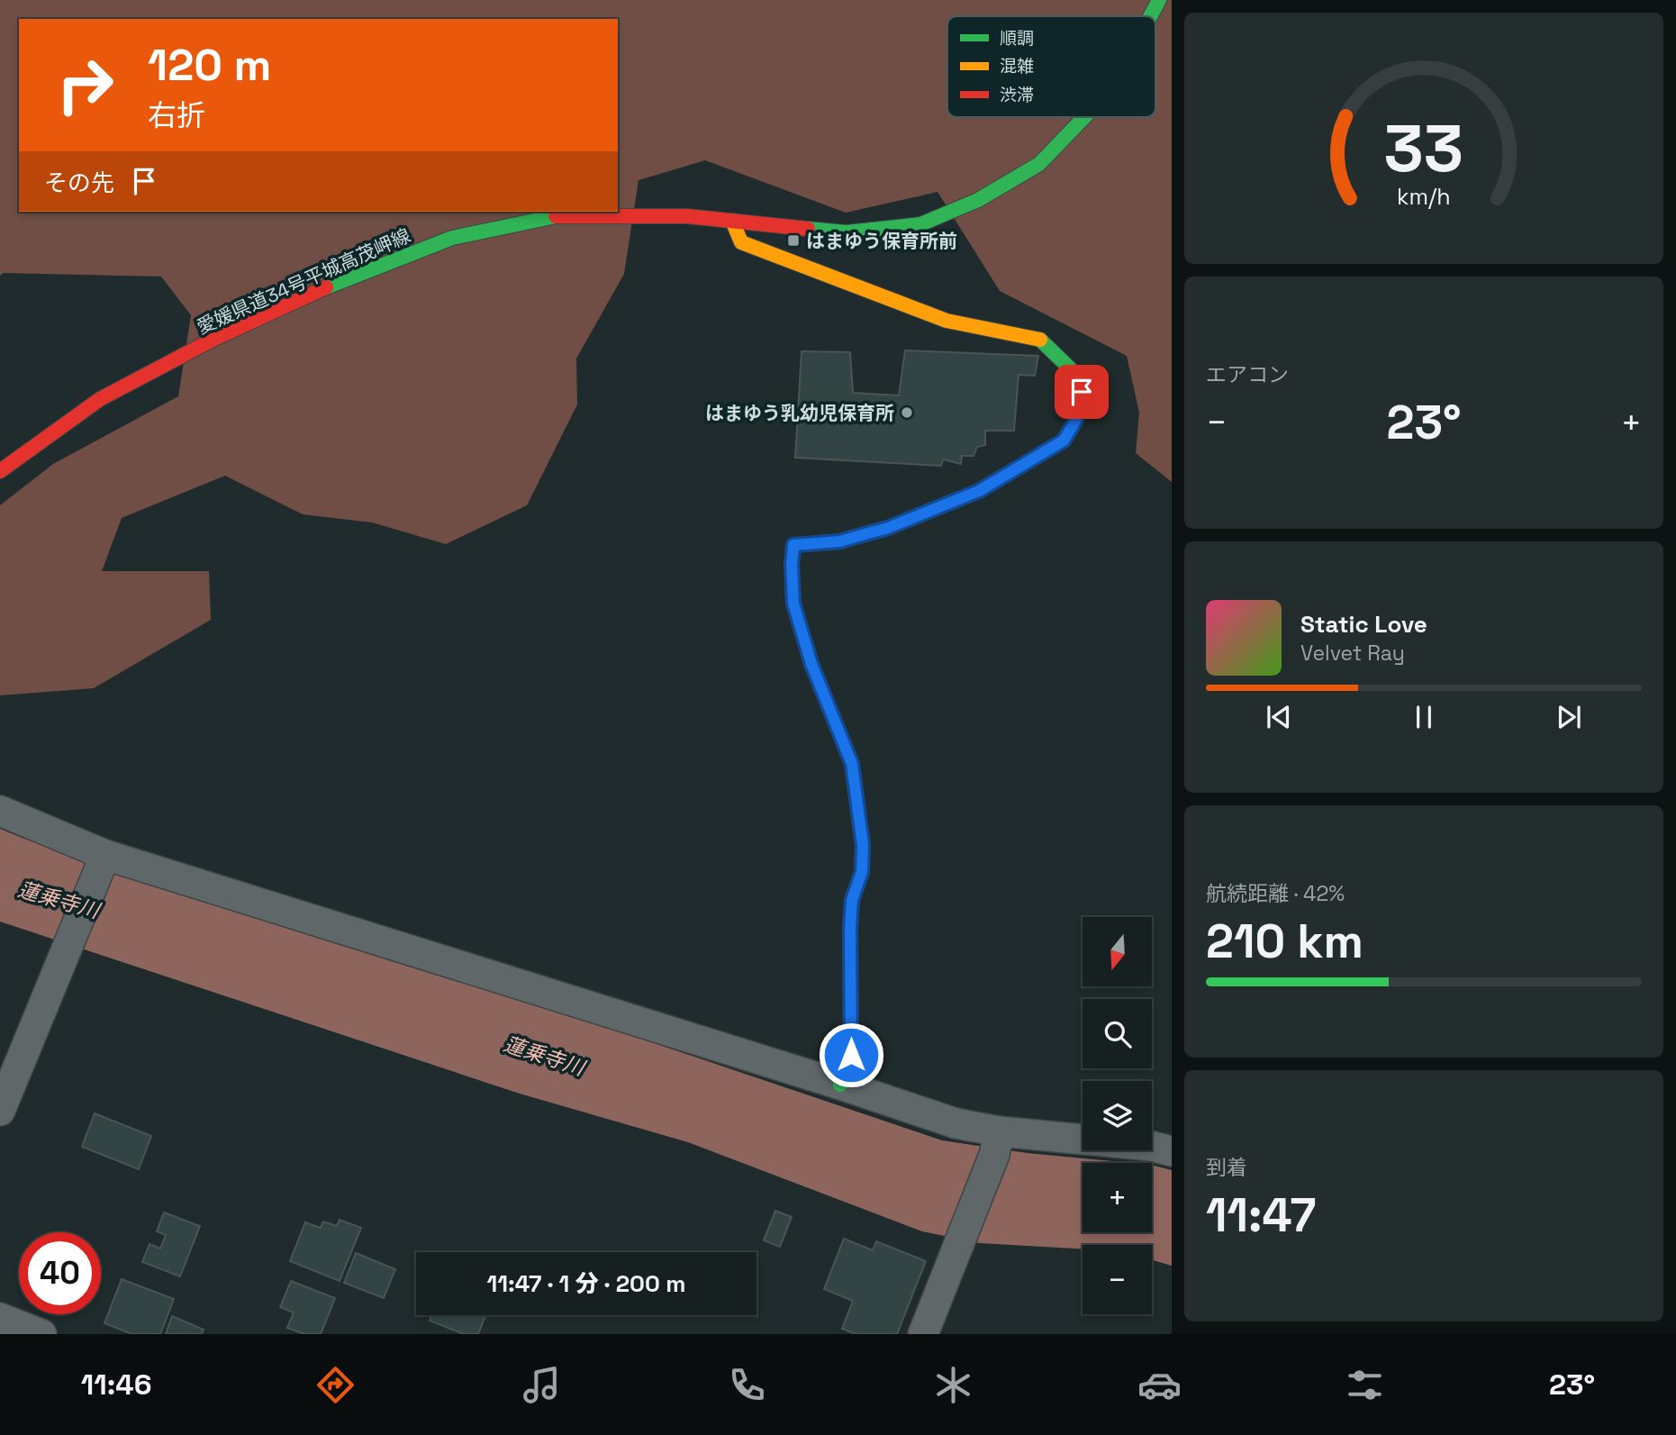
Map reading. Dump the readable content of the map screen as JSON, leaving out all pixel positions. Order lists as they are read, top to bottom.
{
  "streets": {
    "main road": ["愛媛県道34号平城高茂岬線"]
  },
  "water": ["蓮乗寺川"],
  "places": {
    "transit": ["はまゆう保育所前"],
    "other": ["はまゆう乳幼児保育所"]
  },
  "legend": ["順調", "混雑", "渋滞"],
  "north": "bottom",
  "page": {
    "turn": ["120 m", "右折"],
    "then": "その先",
    "tile": [
      "エアコン",
      ["航続距離 · 42%", "210 km"],
      ["到着", "11:47"]
    ],
    "heat": ["−", "23°", "+"],
    "song": ["Static Love", "Velvet Ray"],
    "map_buttons": ["+", "−"],
    "limit": "40",
    "trip": "11:47 · 1 分 · 200 m",
    "tabs": ["11:46", "23°"],
    "gauge": ["33", "km/h"]
  }
}
